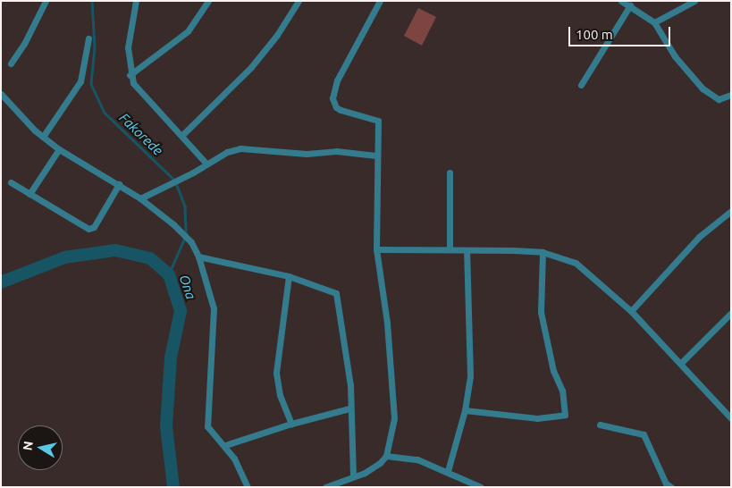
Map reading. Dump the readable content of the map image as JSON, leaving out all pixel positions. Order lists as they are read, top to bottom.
{
  "water": ["Fakorede", "Ona"],
  "scale_bar": "100 m",
  "north": "left"
}
